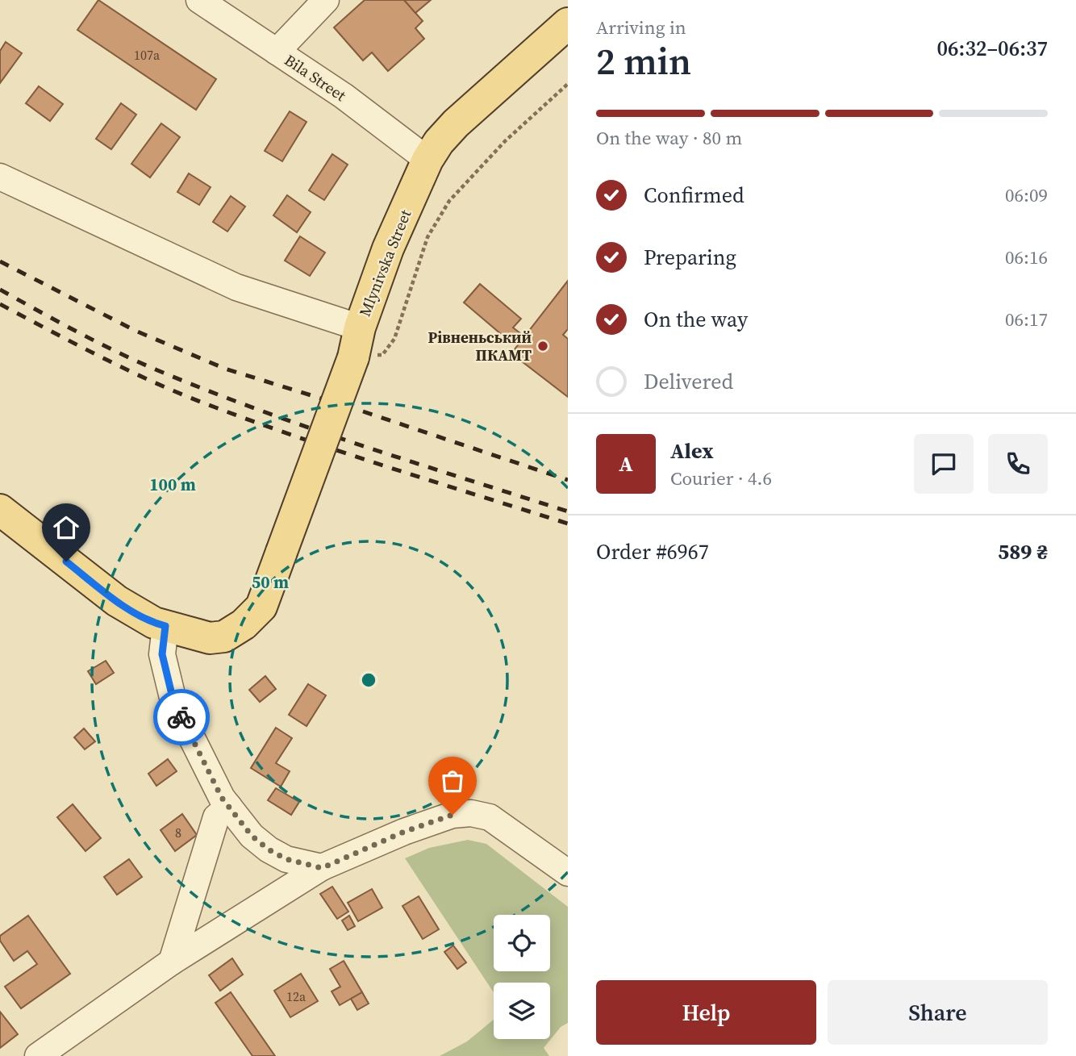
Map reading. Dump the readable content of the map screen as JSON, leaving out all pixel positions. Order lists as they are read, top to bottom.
{
  "streets": {
    "main road": ["Mlynivska Street"],
    "street": ["Bila Street"]
  },
  "crossings": [
    ["Bila Street", "Mlynivska Street"]
  ],
  "places": ["Рівненьський ПКАМТ"],
  "house_numbers": ["107а", "8", "12а"],
  "page": {
    "heading": ["2 min", "Arriving in", "06:32–06:37"],
    "panel": [
      "Alex",
      "Courier · 4.6",
      "Order #6967",
      "589 ₴"
    ],
    "bar": "On the way · 80 m",
    "list": [
      ["Confirmed", "06:09"],
      ["Preparing", "06:16"],
      ["On the way", "06:17"],
      "Delivered"
    ],
    "round": "A",
    "buttons": ["Help", "Share"]
  },
  "rings": ["100 m", "50 m"]
}
